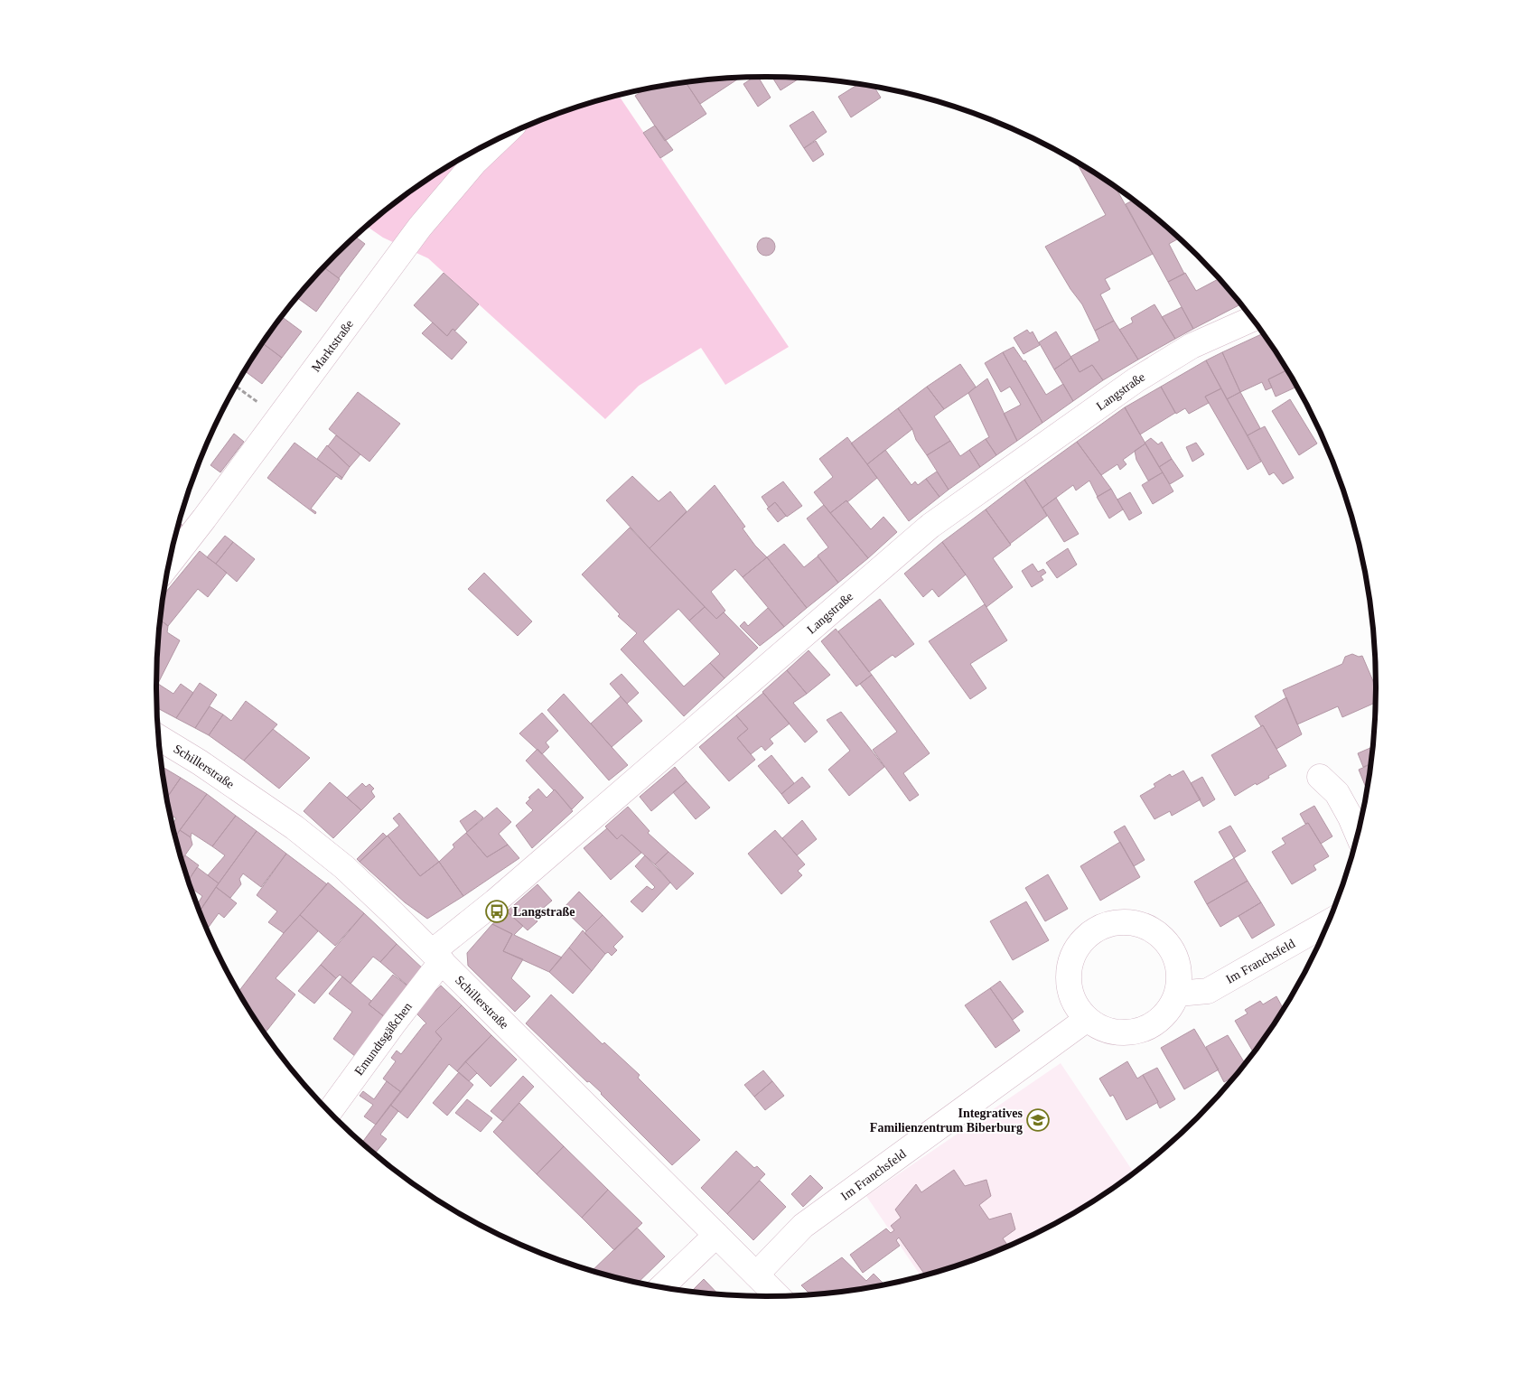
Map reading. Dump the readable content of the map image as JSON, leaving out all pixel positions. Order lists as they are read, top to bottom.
{
  "streets": {
    "street": [
      "Marktstraße",
      "Langstraße",
      "Schillerstraße",
      "Im Franchsfeld",
      "Emundtsgäßchen"
    ]
  },
  "crossings": [
    ["Langstraße", "Schillerstraße"],
    ["Langstraße", "Emundtsgäßchen"],
    ["Schillerstraße", "Im Franchsfeld"],
    ["Schillerstraße", "Emundtsgäßchen"]
  ],
  "places": {
    "bus stop": ["Langstraße"],
    "school or university": ["Integratives Familienzentrum Biberburg"]
  }
}
